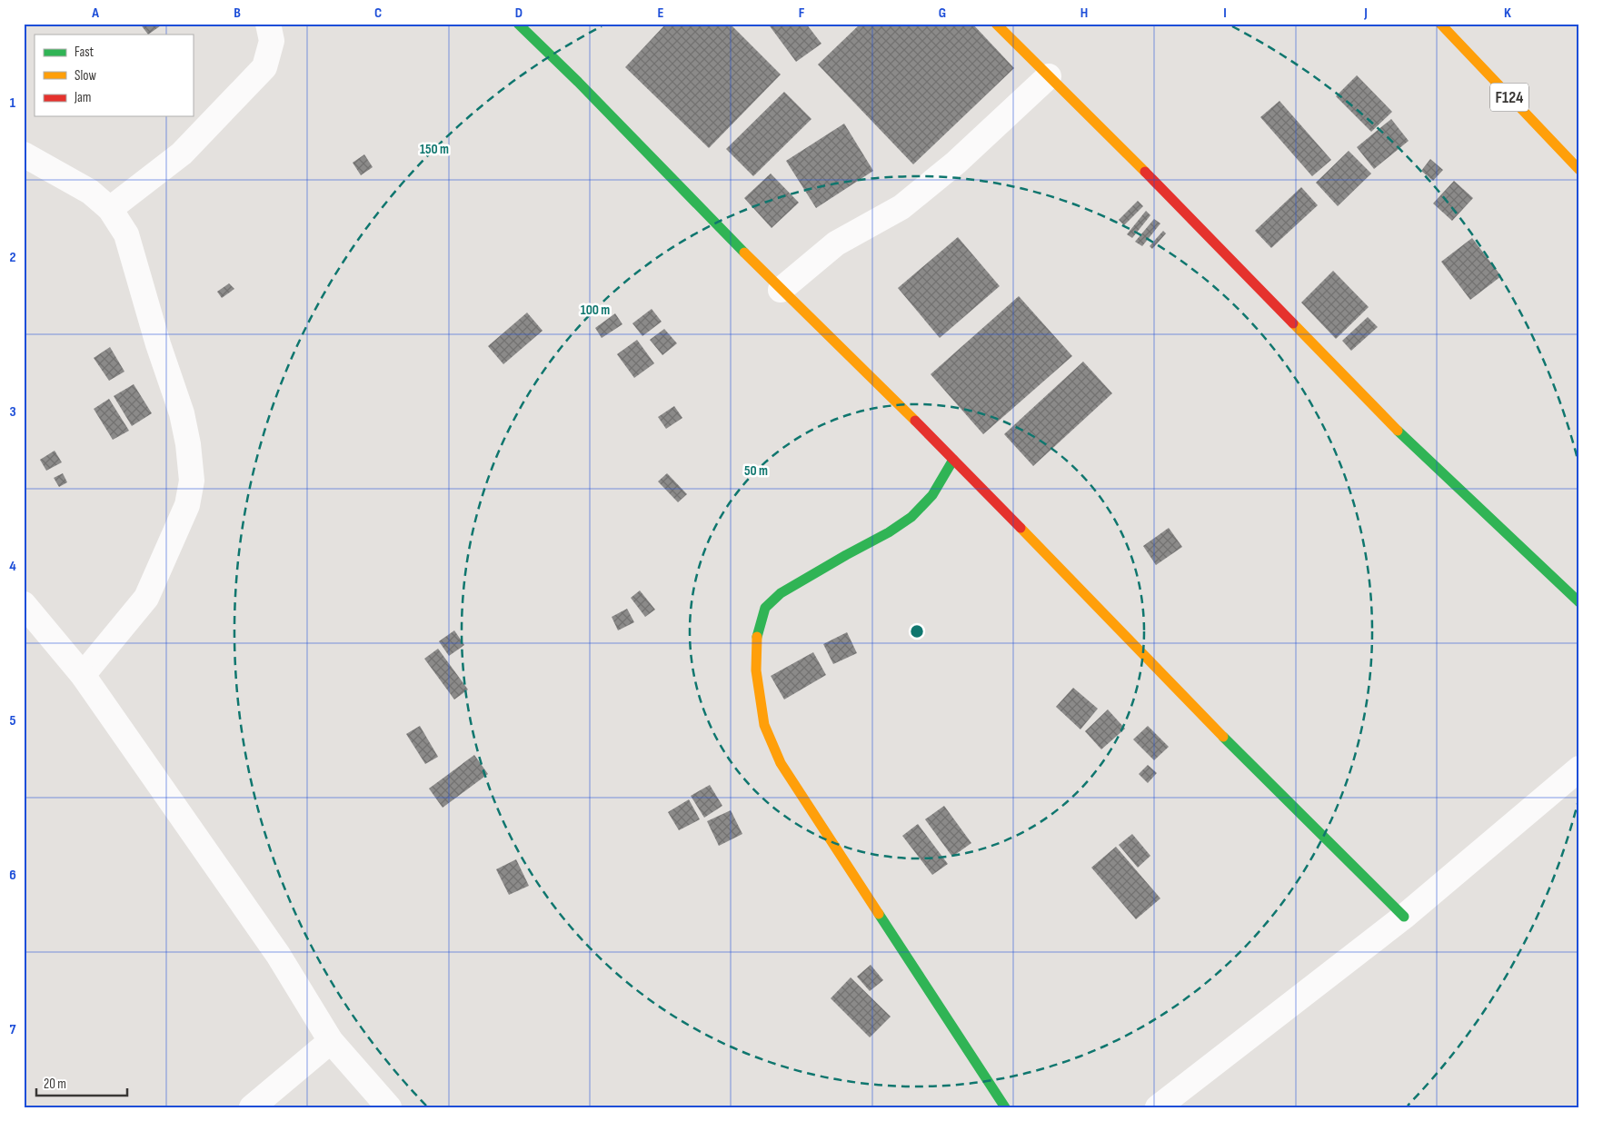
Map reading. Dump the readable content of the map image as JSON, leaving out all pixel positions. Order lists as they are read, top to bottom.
{
  "streets": {
    "street": ["F124"]
  },
  "legend": ["Fast", "Slow", "Jam"],
  "scale_bar": "20 m",
  "grid": {
    "columns": [
      "A",
      "B",
      "C",
      "D",
      "E",
      "F",
      "G",
      "H",
      "I",
      "J",
      "K"
    ],
    "rows": [
      "1",
      "2",
      "3",
      "4",
      "5",
      "6",
      "7"
    ]
  },
  "rings": ["150 m", "100 m", "50 m"]
}
